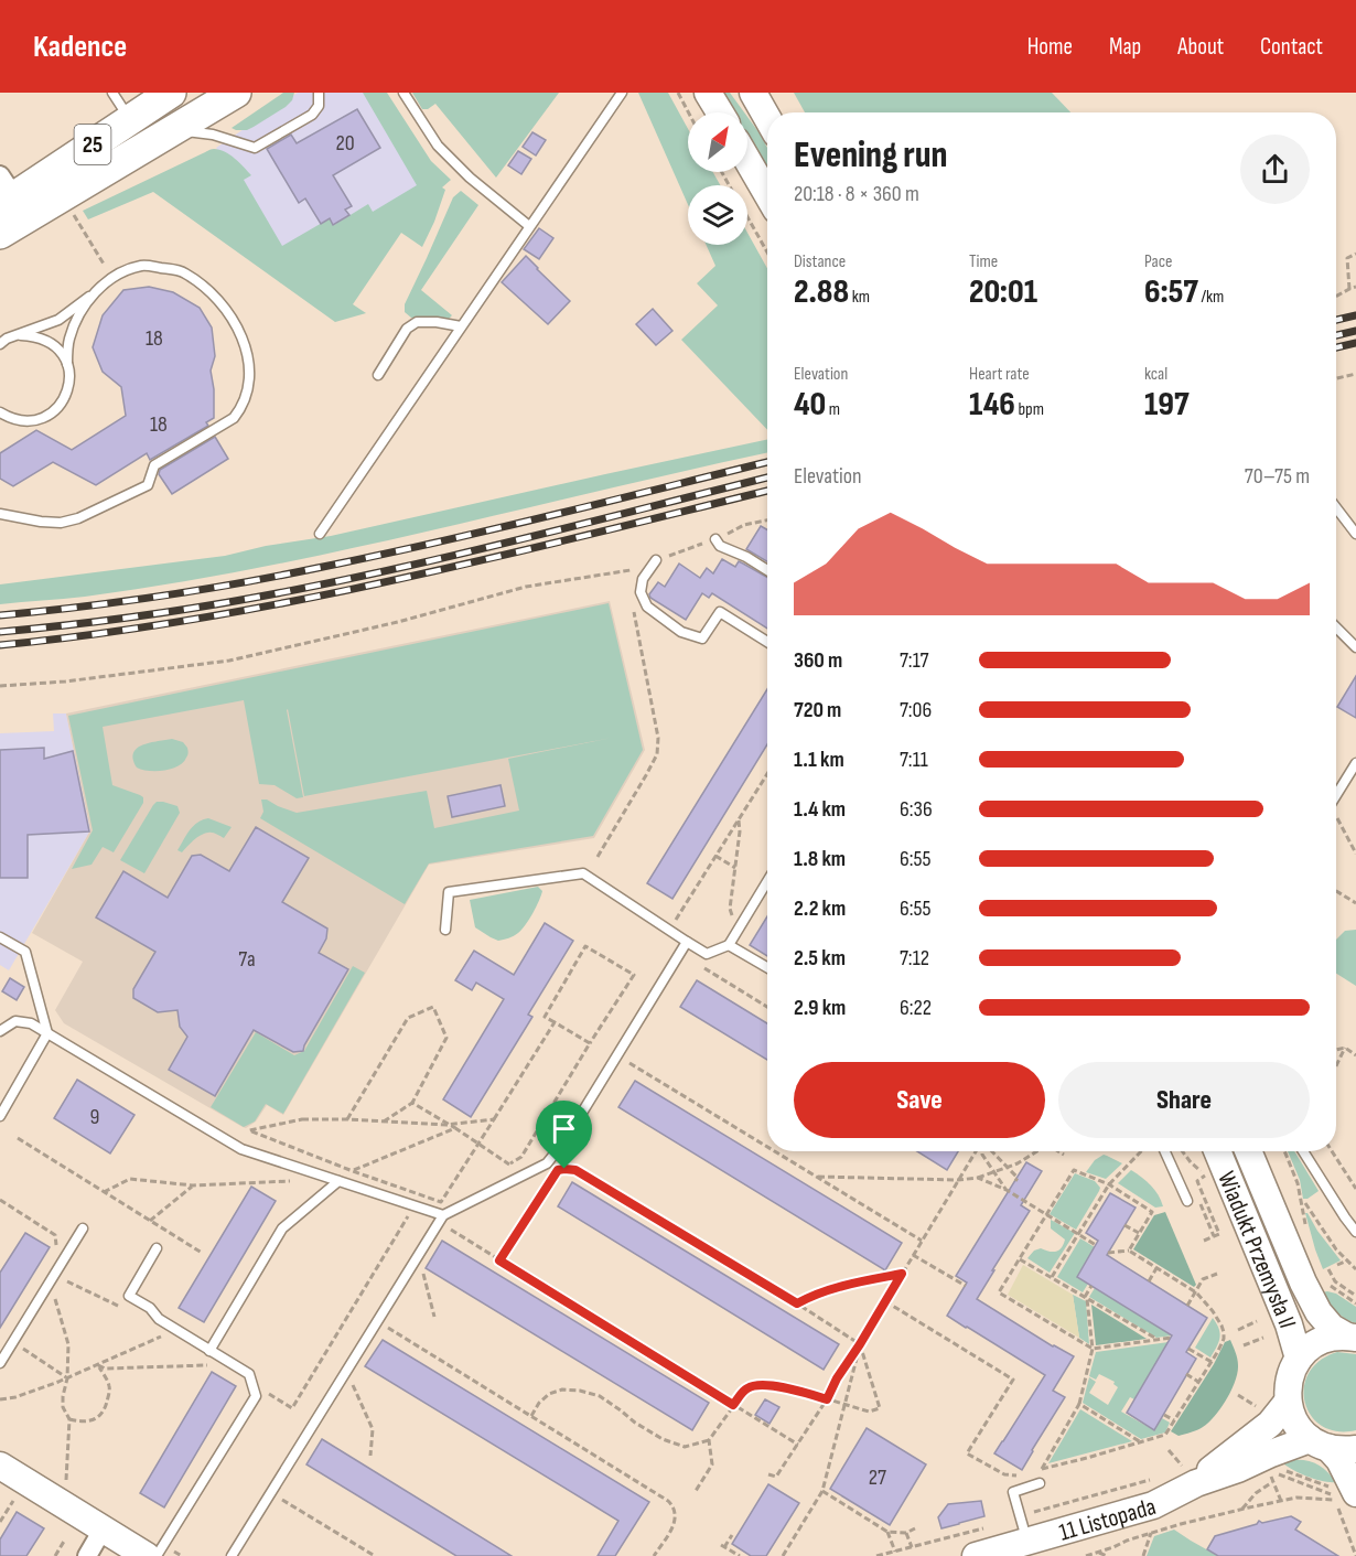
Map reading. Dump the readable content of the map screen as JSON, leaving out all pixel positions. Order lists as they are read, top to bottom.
{
  "streets": {
    "main road": ["25", "Wiadukt Przemysła II", "11 Listopada"]
  },
  "house_numbers": [
    "20",
    "18",
    "18",
    "7a",
    "9",
    "27"
  ],
  "north": "top right",
  "page": {
    "header": "Kadence",
    "nav": [
      "Home",
      "Map",
      "About",
      "Contact"
    ],
    "heading": ["Evening run", "20:18 · 8 × 360 m"],
    "stats": [
      ["Distance", "2.88 km"],
      ["Time", "20:01"],
      ["Pace", "6:57 /km"],
      ["Elevation", "40 m"],
      ["Heart rate", "146 bpm"],
      ["kcal", "197"]
    ],
    "chart": ["Elevation", "70–75 m"],
    "list": [
      {
        "name": "360 m",
        "note": "7:17"
      },
      {
        "name": "720 m",
        "note": "7:06"
      },
      {
        "name": "1.1 km",
        "note": "7:11"
      },
      {
        "name": "1.4 km",
        "note": "6:36"
      },
      {
        "name": "1.8 km",
        "note": "6:55"
      },
      {
        "name": "2.2 km",
        "note": "6:55"
      },
      {
        "name": "2.5 km",
        "note": "7:12"
      },
      {
        "name": "2.9 km",
        "note": "6:22"
      }
    ],
    "buttons": ["Save", "Share"]
  }
}
